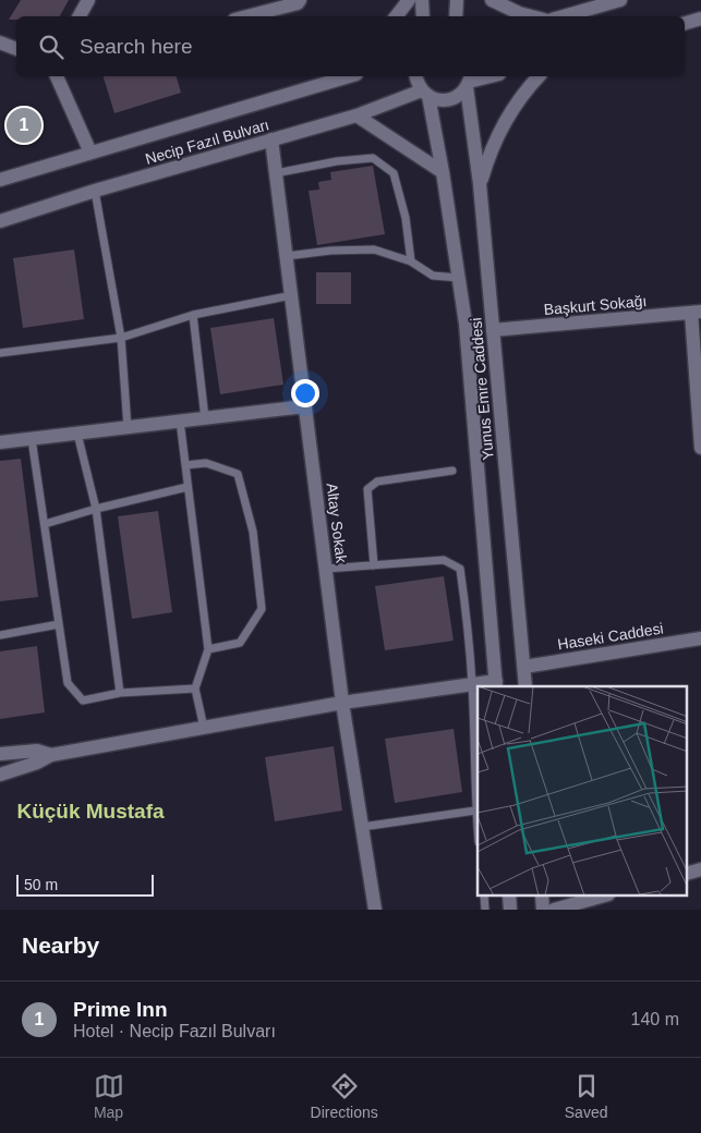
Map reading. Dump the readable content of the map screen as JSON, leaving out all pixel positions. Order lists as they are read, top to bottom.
{
  "streets": {
    "street": [
      "Necip Fazıl Bulvarı",
      "Başkurt Sokağı",
      "Yunus Emre Caddesi",
      "Altay Sokak",
      "Haseki Caddesi"
    ]
  },
  "crossings": [
    ["Necip Fazıl Bulvarı", "Yunus Emre Caddesi"],
    ["Necip Fazıl Bulvarı", "Altay Sokak"],
    ["Başkurt Sokağı", "Yunus Emre Caddesi"],
    ["Yunus Emre Caddesi", "Haseki Caddesi"]
  ],
  "districts": ["Küçük Mustafa"],
  "scale_bar": "50 m",
  "page": {
    "search": "Search here",
    "pins": "1",
    "scale": "50 m",
    "heading": "Nearby",
    "list": [
      {
        "mark": "1",
        "name": "Prime Inn",
        "note": "Hotel · Necip Fazıl Bulvarı",
        "value": "140 m"
      }
    ],
    "nav": ["Map", "Directions", "Saved"]
  }
}
